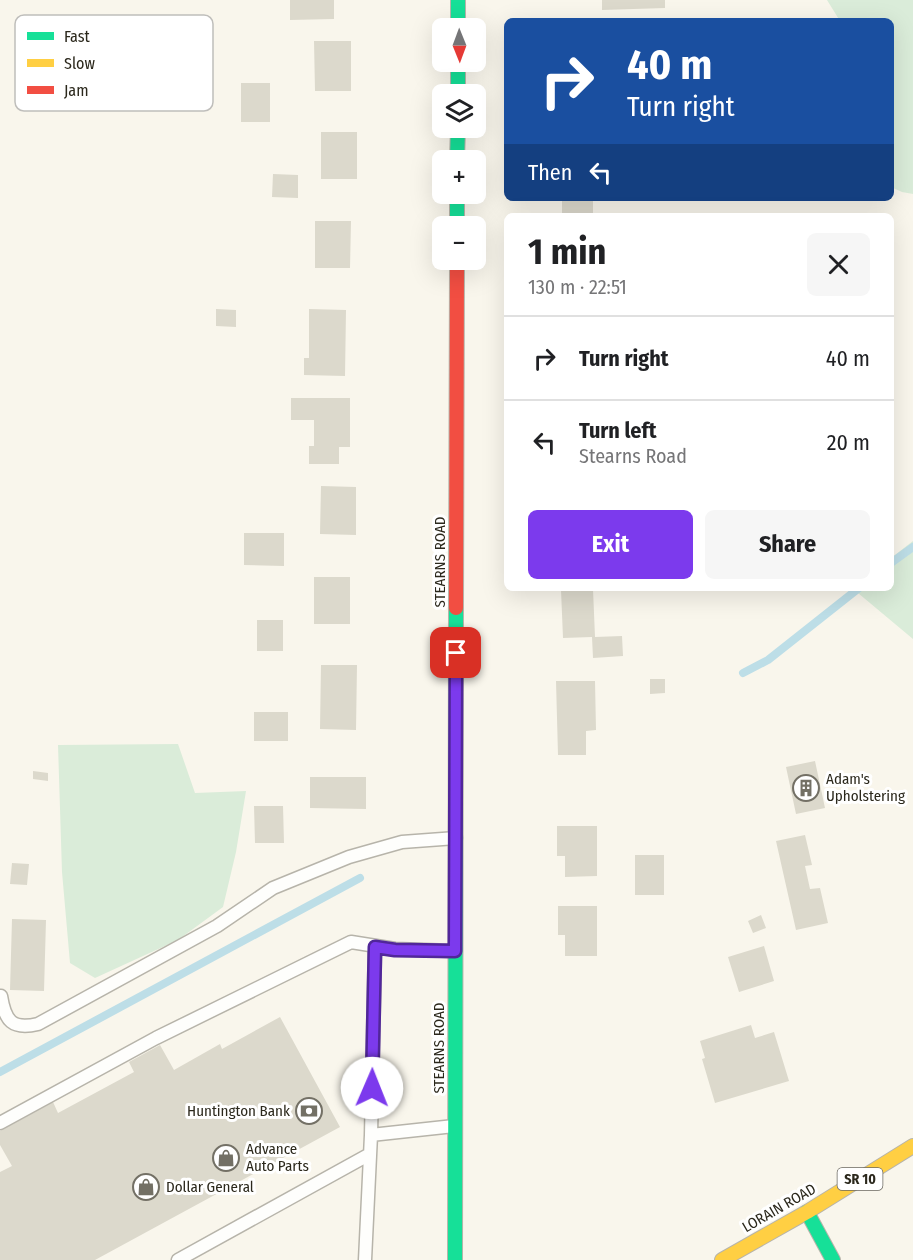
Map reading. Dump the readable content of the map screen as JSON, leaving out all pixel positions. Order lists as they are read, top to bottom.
{
  "streets": {
    "main road": ["STEARNS ROAD", "SR 10", "LORAIN ROAD"]
  },
  "places": {
    "building": ["Adam's Upholstering"],
    "bank": ["Huntington Bank"],
    "shop": ["Advance Auto Parts", "Dollar General"]
  },
  "legend": ["Fast", "Slow", "Jam"],
  "north": "bottom",
  "page": {
    "map_buttons": ["+", "−"],
    "turn": ["40 m", "Turn right"],
    "then": "Then",
    "heading": ["1 min", "130 m · 22:51"],
    "list": [
      {
        "name": "Turn right",
        "value": "40 m"
      },
      {
        "name": "Turn left",
        "note": "Stearns Road",
        "value": "20 m"
      }
    ],
    "buttons": ["Exit", "Share"]
  }
}
